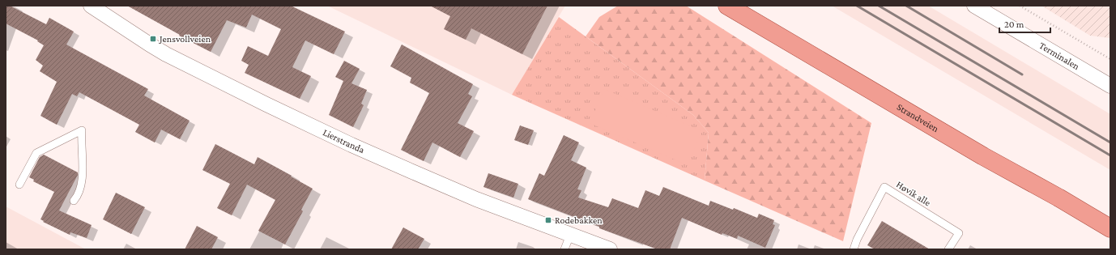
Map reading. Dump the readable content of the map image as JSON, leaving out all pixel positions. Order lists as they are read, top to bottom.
{
  "streets": {
    "main road": ["Strandveien"],
    "street": ["Terminalen", "Lierstranda"],
    "lane": ["Høvik alle"]
  },
  "places": {
    "transit": ["Jensvollveien", "Rodebakken"]
  },
  "scale_bar": "20 m"
}
